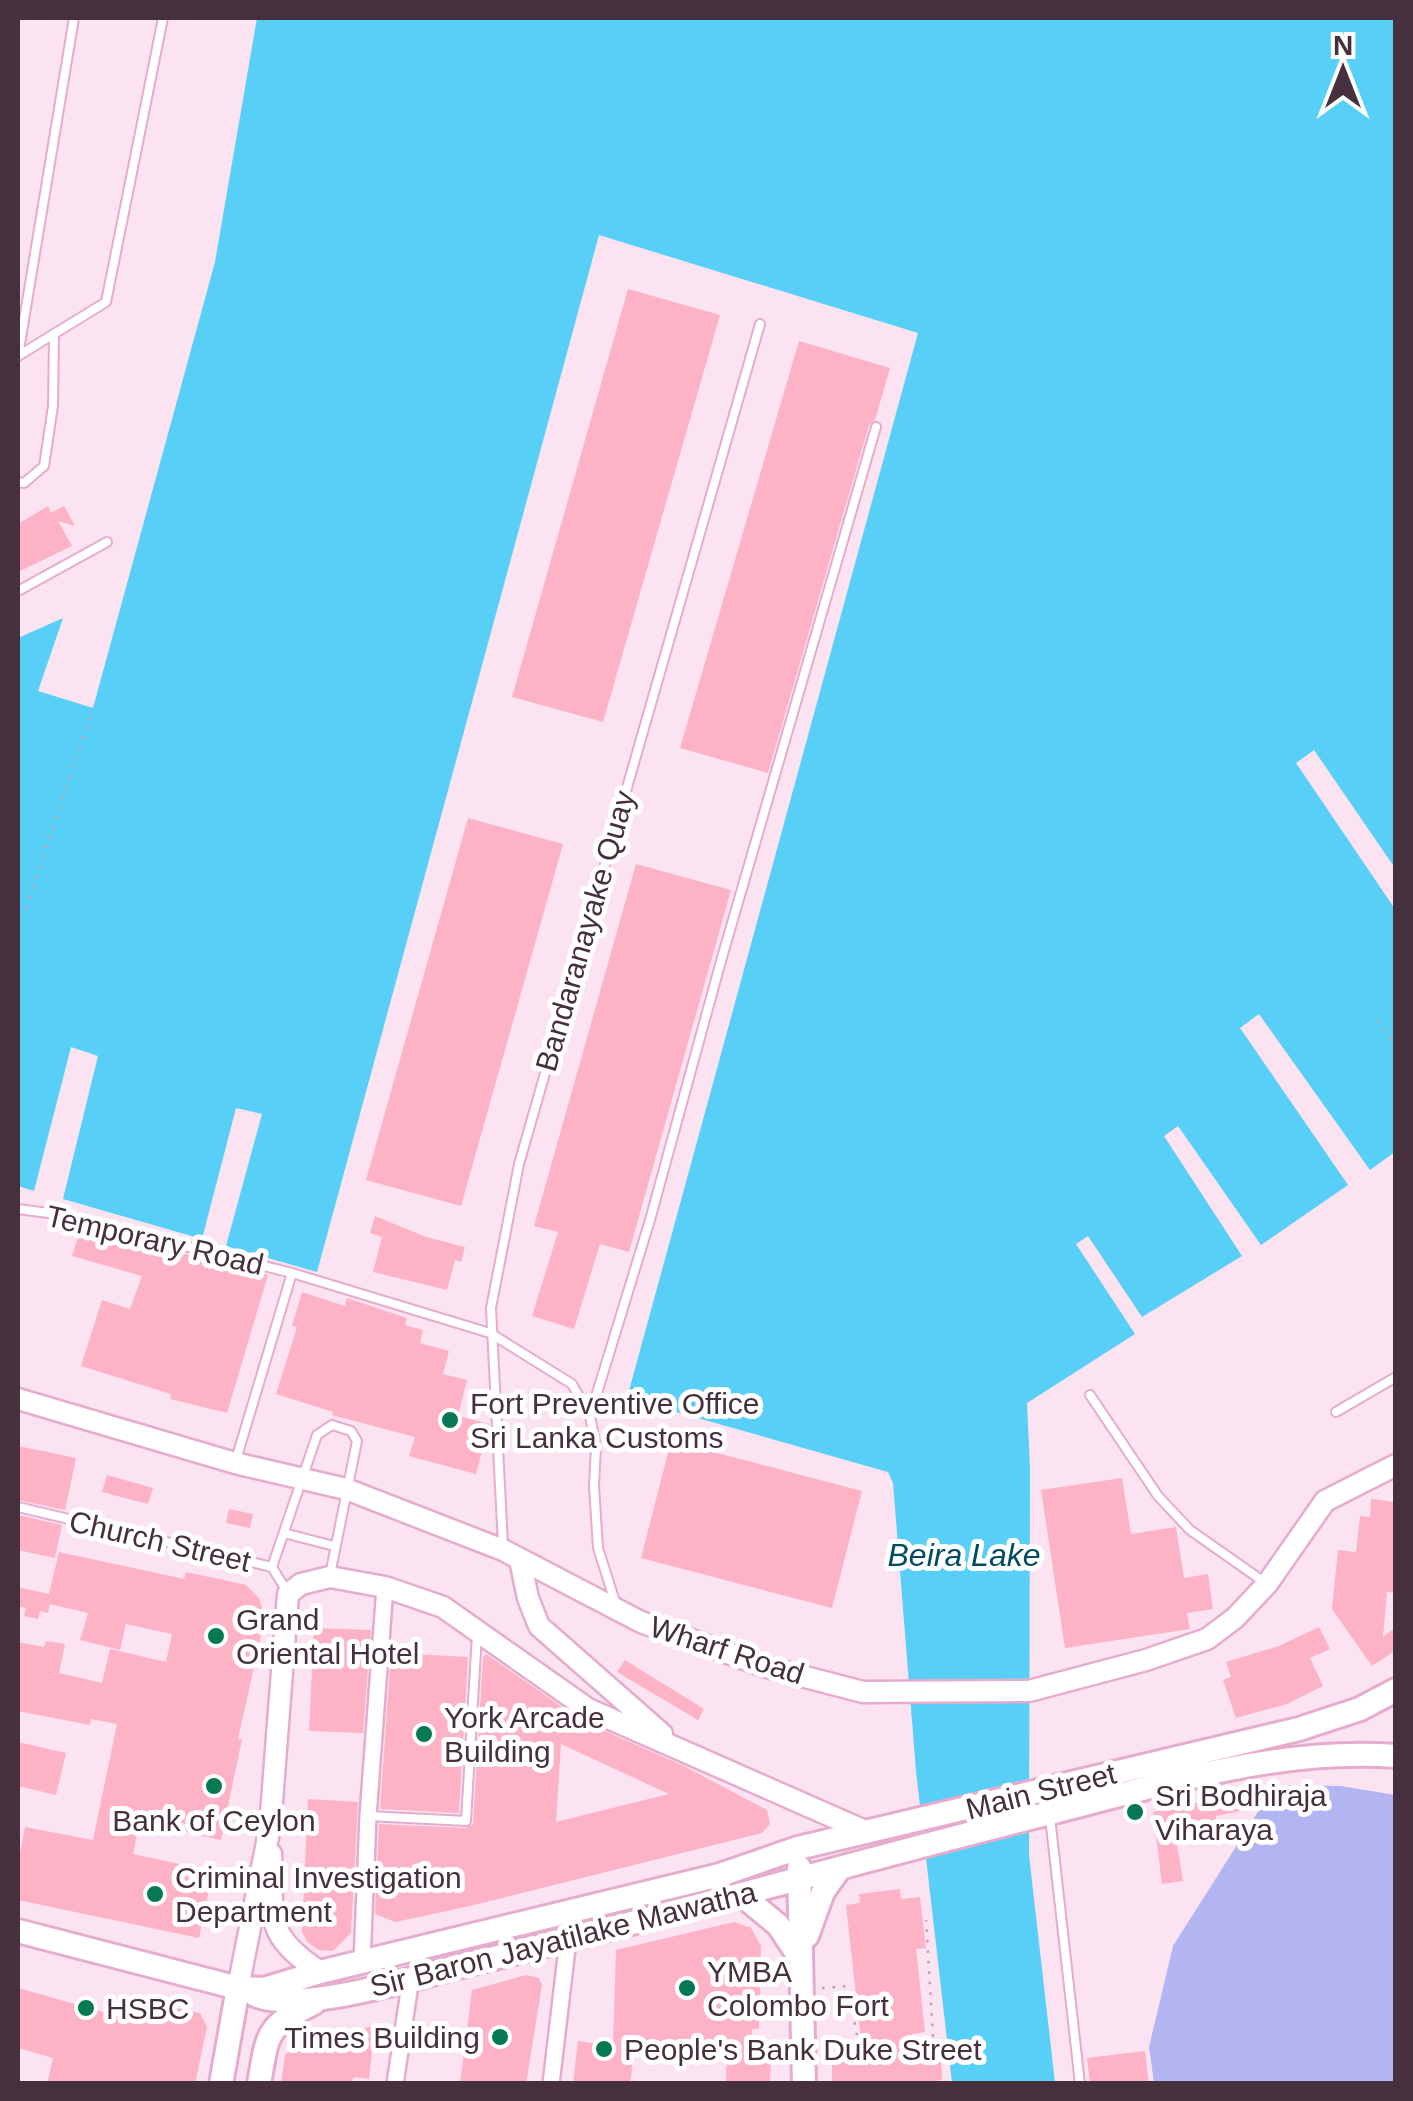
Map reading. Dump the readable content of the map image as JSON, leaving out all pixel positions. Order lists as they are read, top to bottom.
{
  "streets": {
    "main road": ["Wharf Road", "Main Street", "Sir Baron Jayatilake Mawatha"],
    "lane": ["Bandaranayake Quay", "Temporary Road", "Church Street"]
  },
  "crossings": [
    ["Bandaranayake Quay", "Temporary Road"],
    ["Bandaranayake Quay", "Wharf Road"],
    ["Main Street", "Sir Baron Jayatilake Mawatha"]
  ],
  "water": ["Beira Lake"],
  "places": [
    "Fort Preventive Office Sri Lanka Customs",
    "Grand Oriental Hotel",
    "York Arcade Building",
    "Bank of Ceylon",
    "Sri Bodhiraja Viharaya",
    "Criminal Investigation Department",
    "YMBA Colombo Fort",
    "HSBC",
    "Times Building",
    "People's Bank Duke Street"
  ],
  "north": "top"
}
